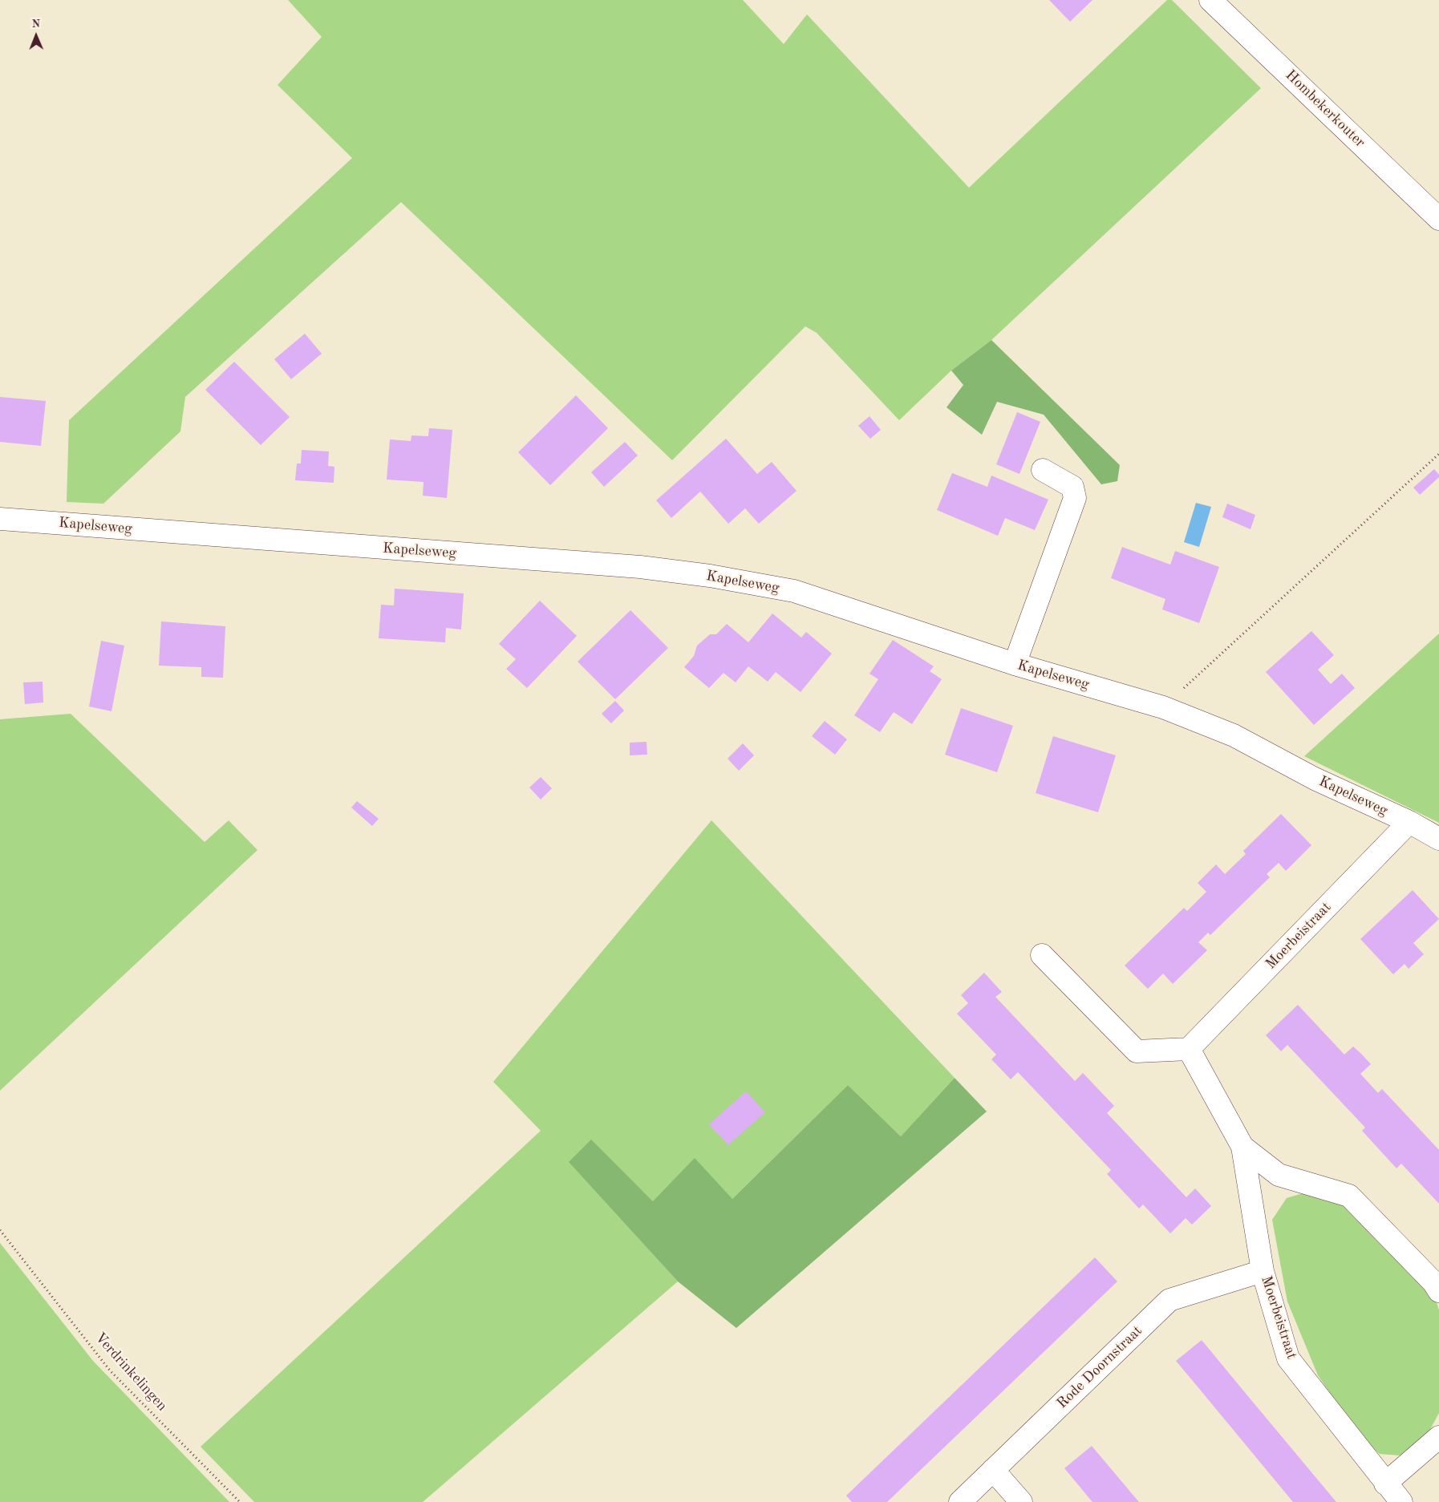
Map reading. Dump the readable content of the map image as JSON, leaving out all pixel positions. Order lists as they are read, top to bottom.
{
  "streets": {
    "street": [
      "Hombekerkouter",
      "Kapelseweg",
      "Moerbeistraat",
      "Rode Doornstraat"
    ],
    "path": ["Verdrinkelingen"]
  },
  "crossings": [
    ["Kapelseweg", "Moerbeistraat"],
    ["Moerbeistraat", "Rode Doornstraat"]
  ],
  "north": "top"
}
